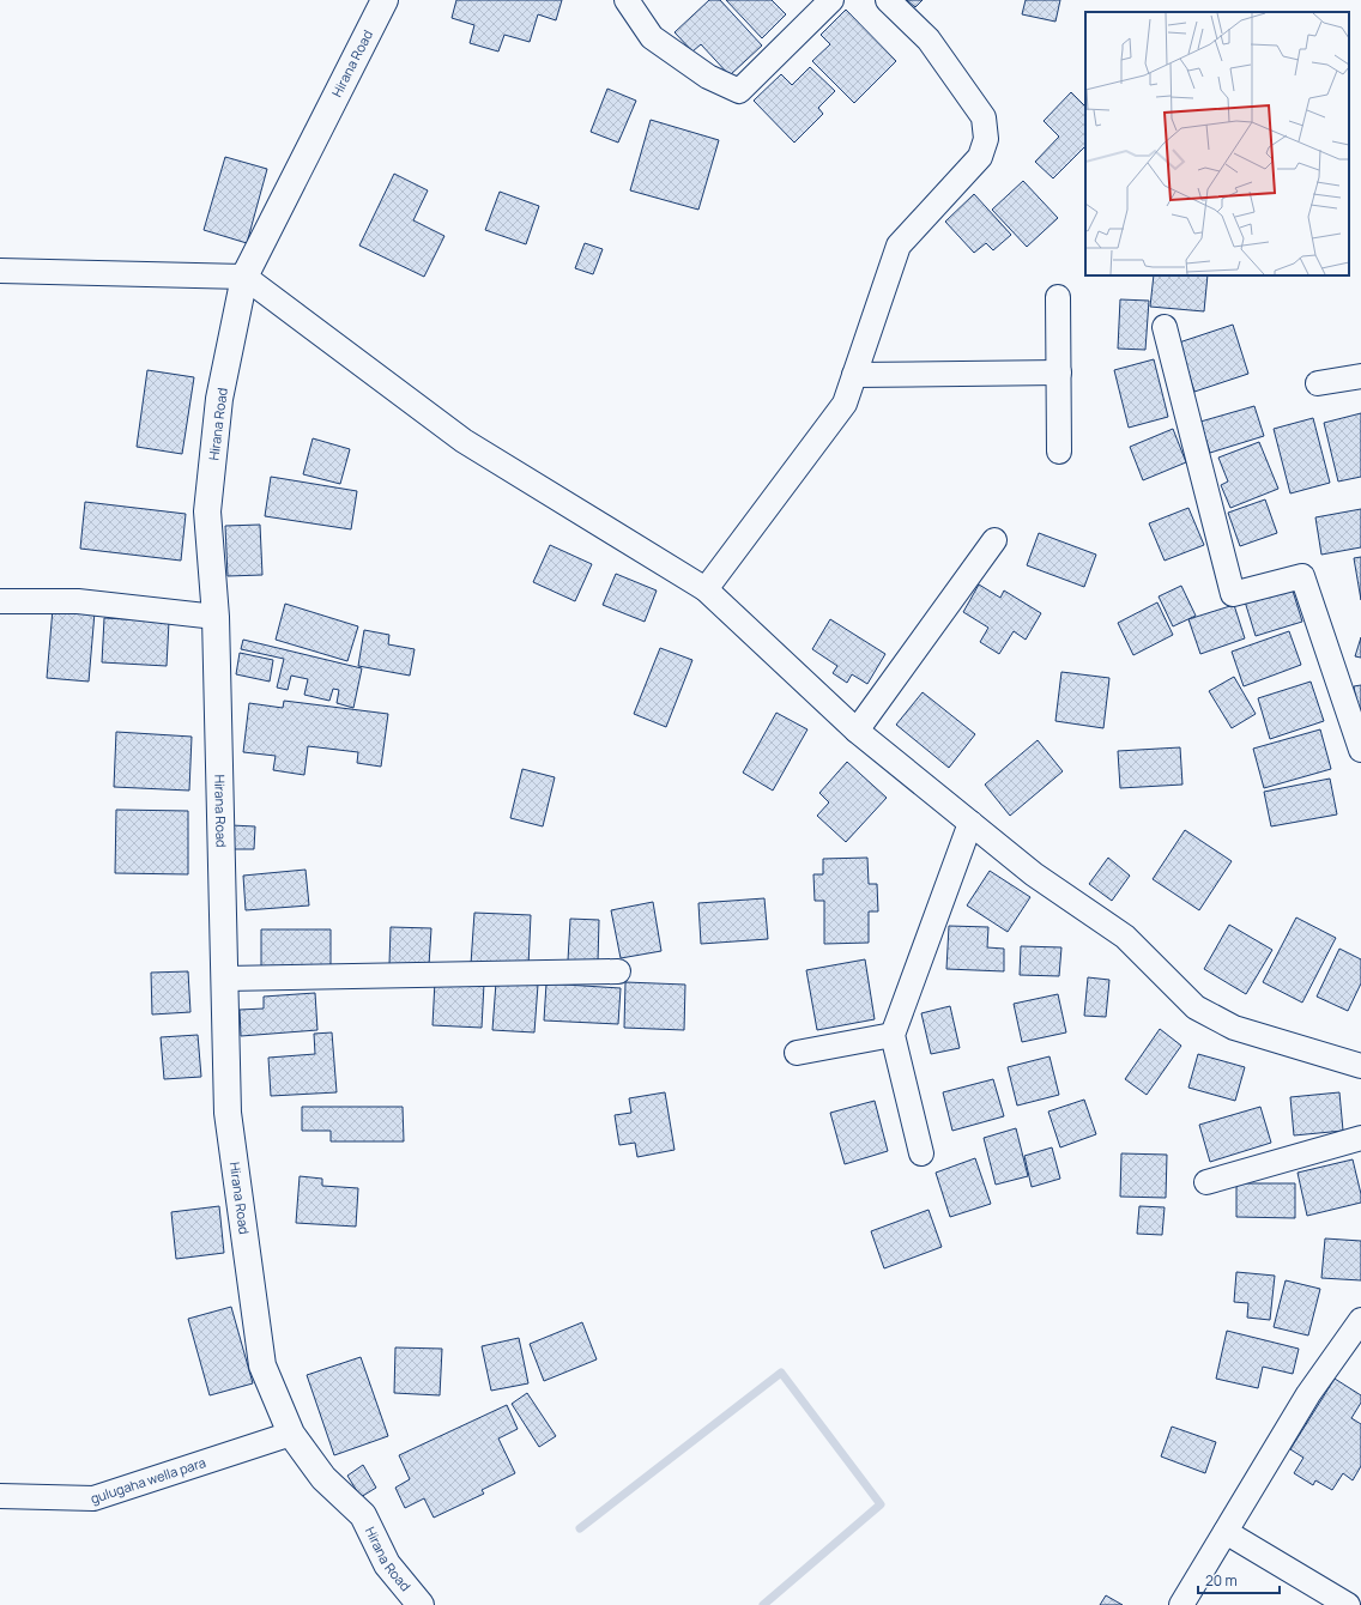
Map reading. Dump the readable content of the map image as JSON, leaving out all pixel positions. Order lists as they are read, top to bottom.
{
  "streets": {
    "street": ["Hirana Road", "gulugaha wella para"]
  },
  "crossings": [
    ["Hirana Road", "gulugaha wella para"]
  ],
  "scale_bar": "20 m"
}
